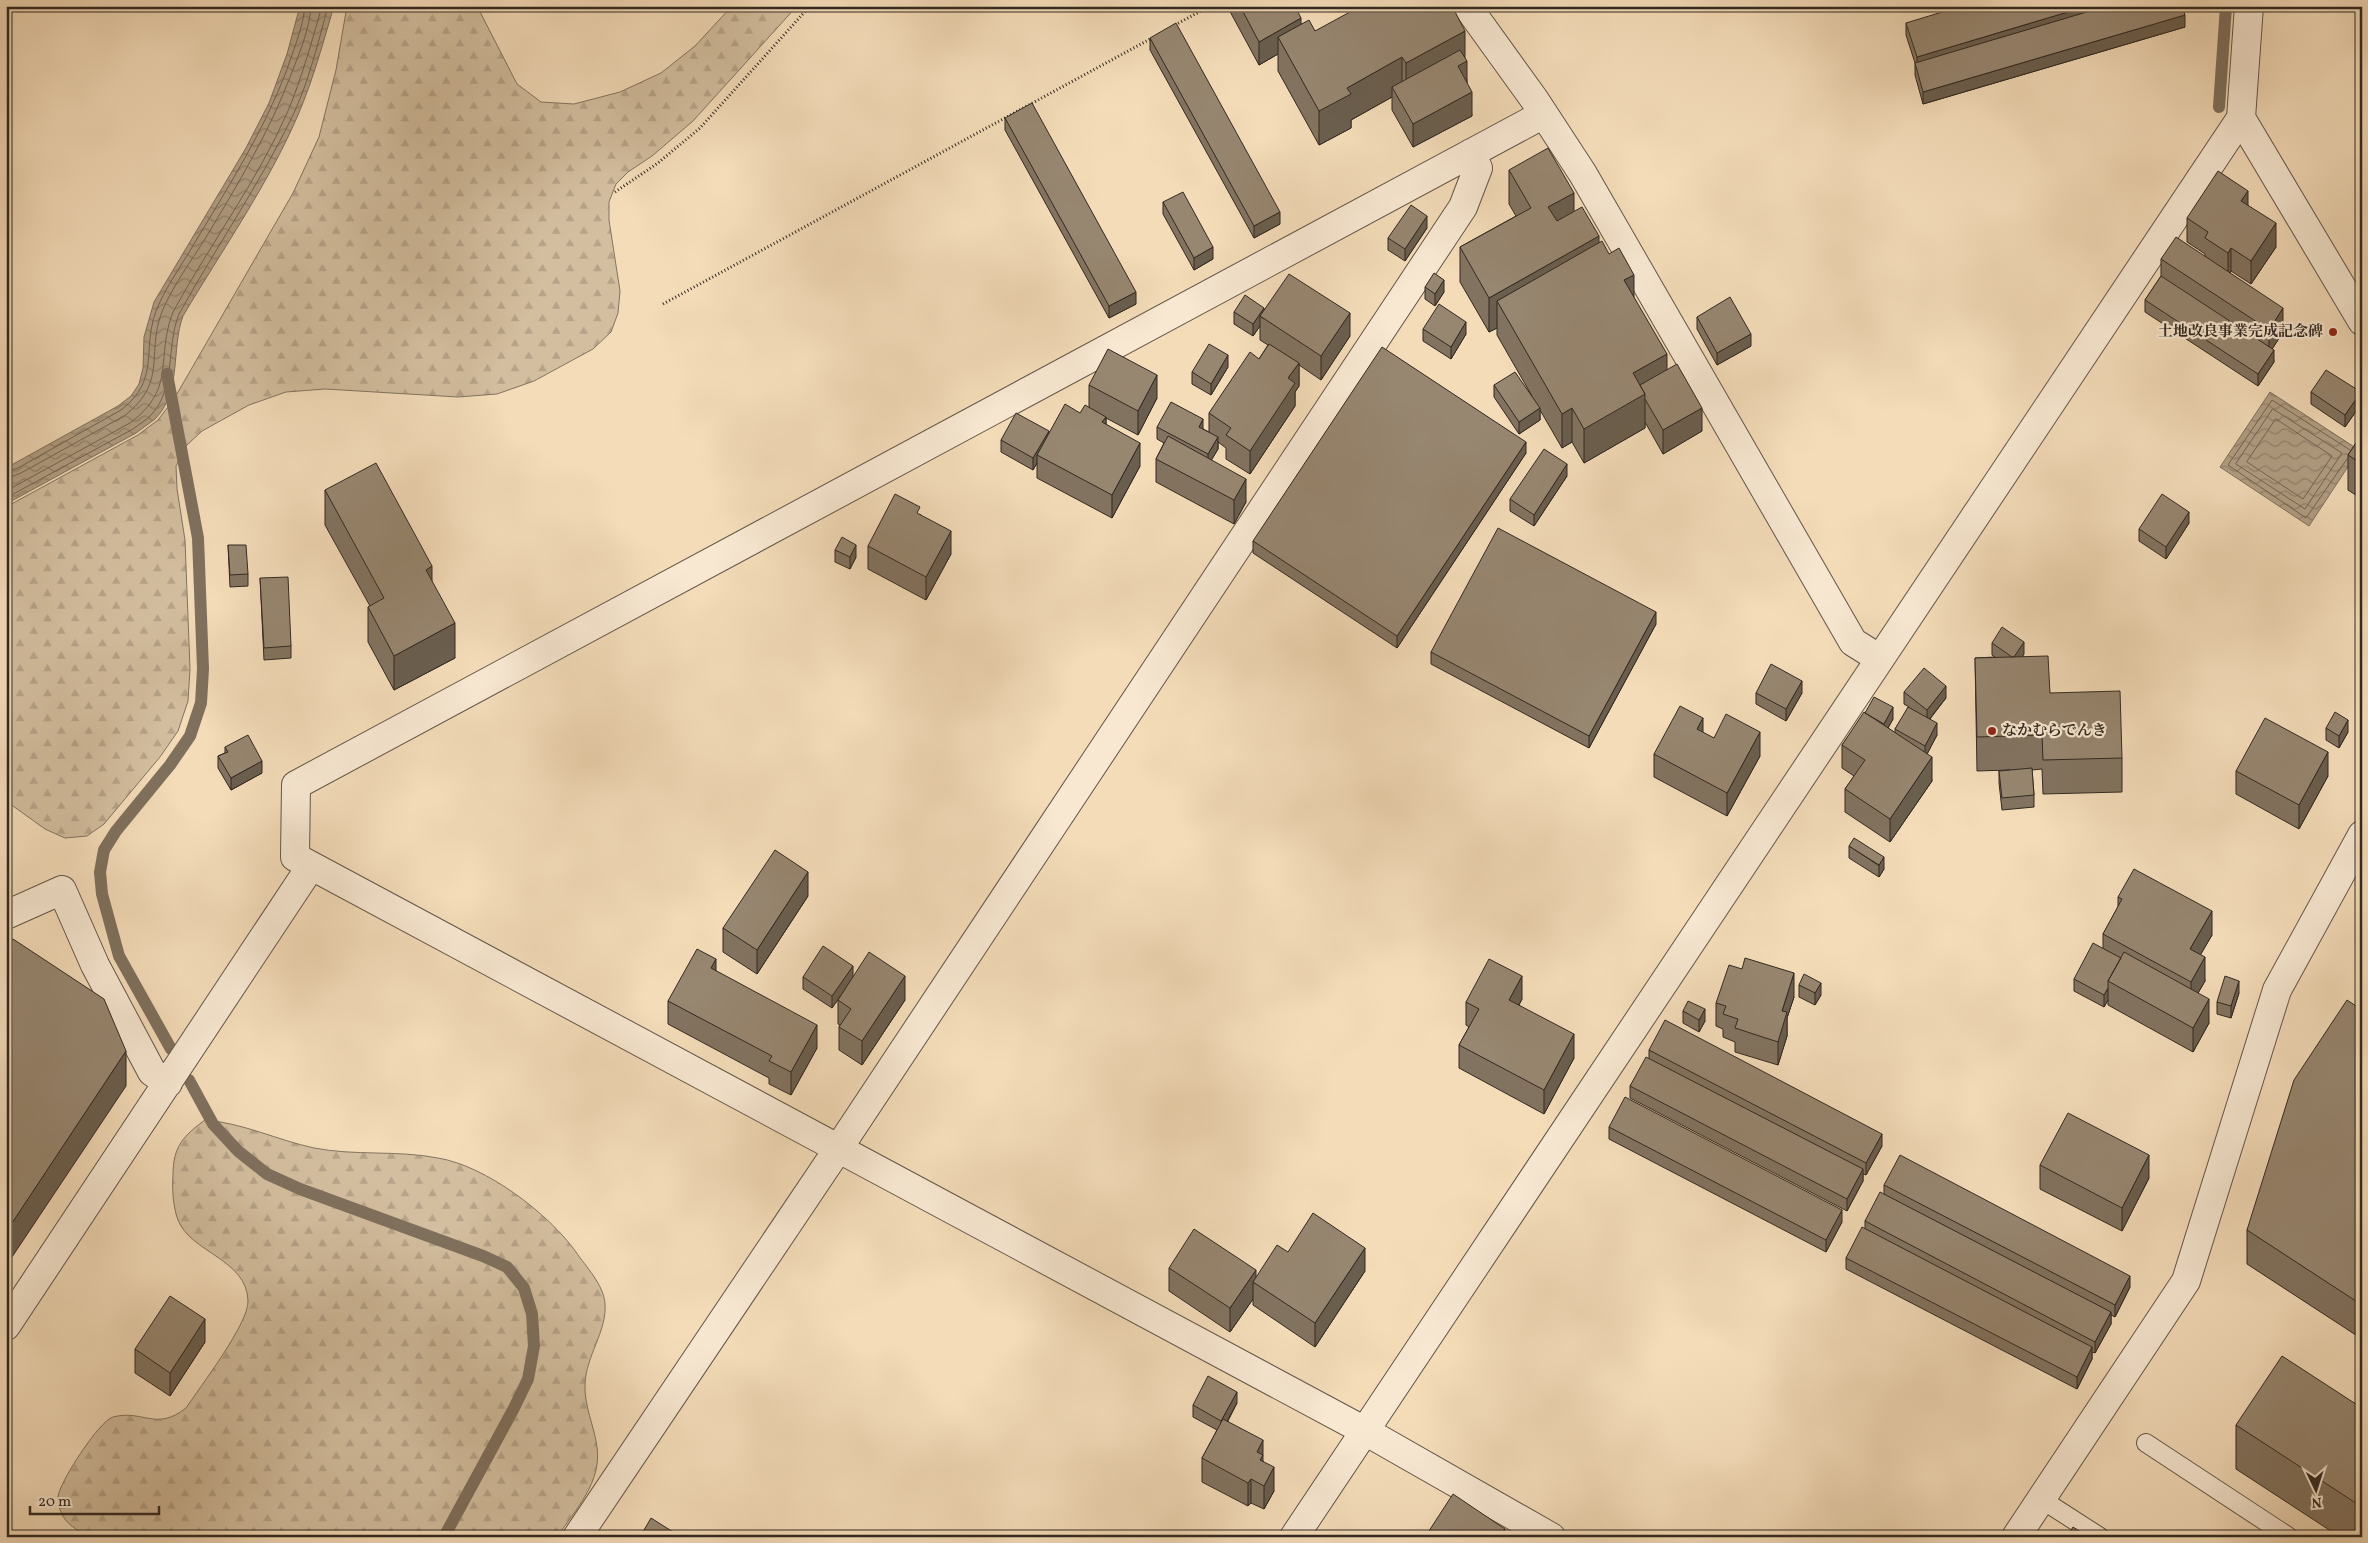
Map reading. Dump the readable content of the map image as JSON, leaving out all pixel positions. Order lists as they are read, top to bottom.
{
  "places": ["土地改良事業完成記念碑", "なかむらでんき"],
  "scale_bar": "20 m",
  "north": "bottom"
}
